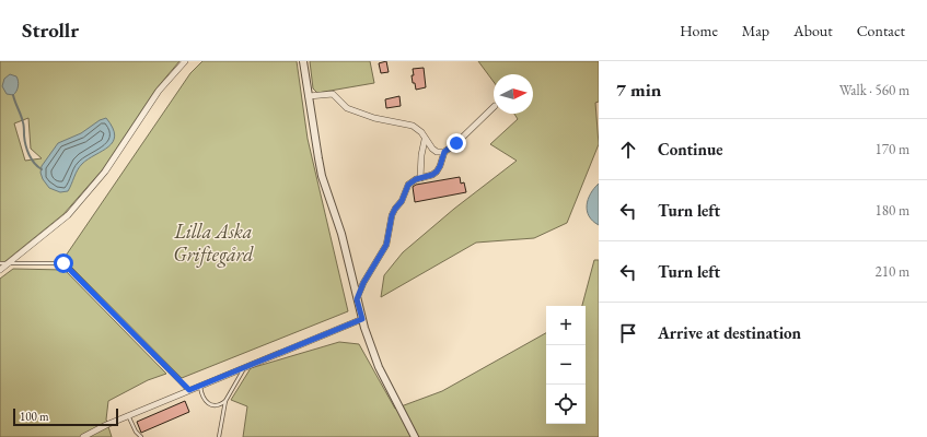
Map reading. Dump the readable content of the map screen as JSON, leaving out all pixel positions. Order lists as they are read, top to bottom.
{
  "parks": ["Lilla Aska Griftegård"],
  "scale_bar": "100 m",
  "north": "right",
  "page": {
    "header": "Strollr",
    "nav": [
      "Home",
      "Map",
      "About",
      "Contact"
    ],
    "heading": ["7 min", "Walk · 560 m"],
    "list": [
      ["Continue", "170 m"],
      ["Turn left", "180 m"],
      ["Turn left", "210 m"],
      "Arrive at destination"
    ],
    "map_buttons": ["+", "−"],
    "scale": "100 m"
  }
}
